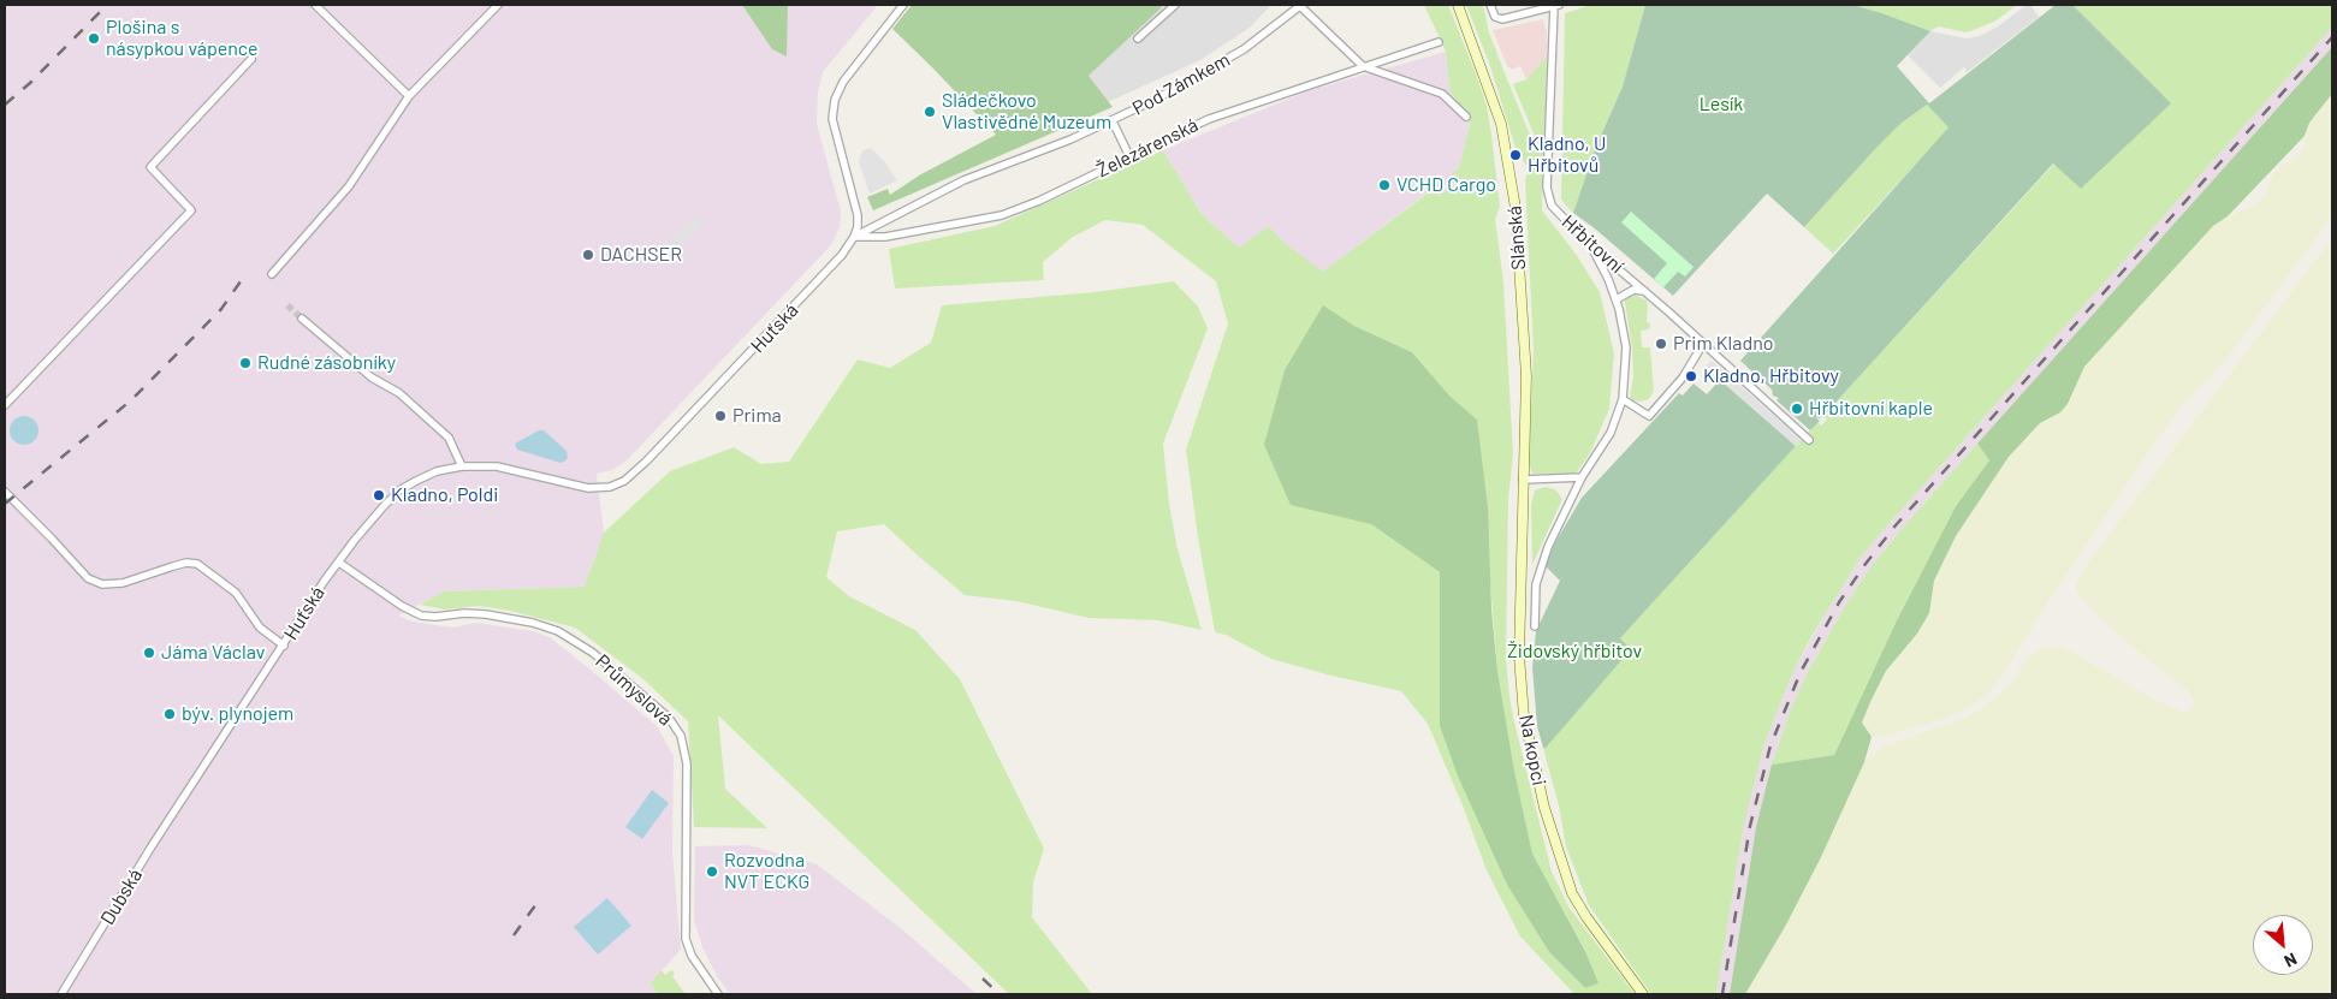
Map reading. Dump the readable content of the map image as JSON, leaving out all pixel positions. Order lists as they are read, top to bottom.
{
  "streets": {
    "main road": ["Slánská", "Na kopci"],
    "street": [
      "Pod Zámkem",
      "Železárenská",
      "Hřbitovní",
      "Huťská",
      "Průmyslová",
      "Dubská"
    ]
  },
  "crossings": [
    ["Pod Zámkem", "Železárenská"],
    ["Pod Zámkem", "Huťská"],
    ["Železárenská", "Huťská"],
    ["Slánská", "Na kopci"],
    ["Huťská", "Průmyslová"],
    ["Huťská", "Dubská"]
  ],
  "parks": ["Lesík", "Židovský hřbitov"],
  "places": [
    "Plošina s násypkou vápence",
    "Sládečkovo Vlastivědné Muzeum",
    "Kladno, U Hřbitovů",
    "VCHD Cargo",
    "DACHSER",
    "Prim Kladno",
    "Rudné zásobníky",
    "Kladno, Hřbitovy",
    "Hřbitovní kaple",
    "Prima",
    "Kladno, Poldi",
    "Jáma Václav",
    "býv. plynojem",
    "Rozvodna NVT ECKG"
  ],
  "north": "bottom right"
}
